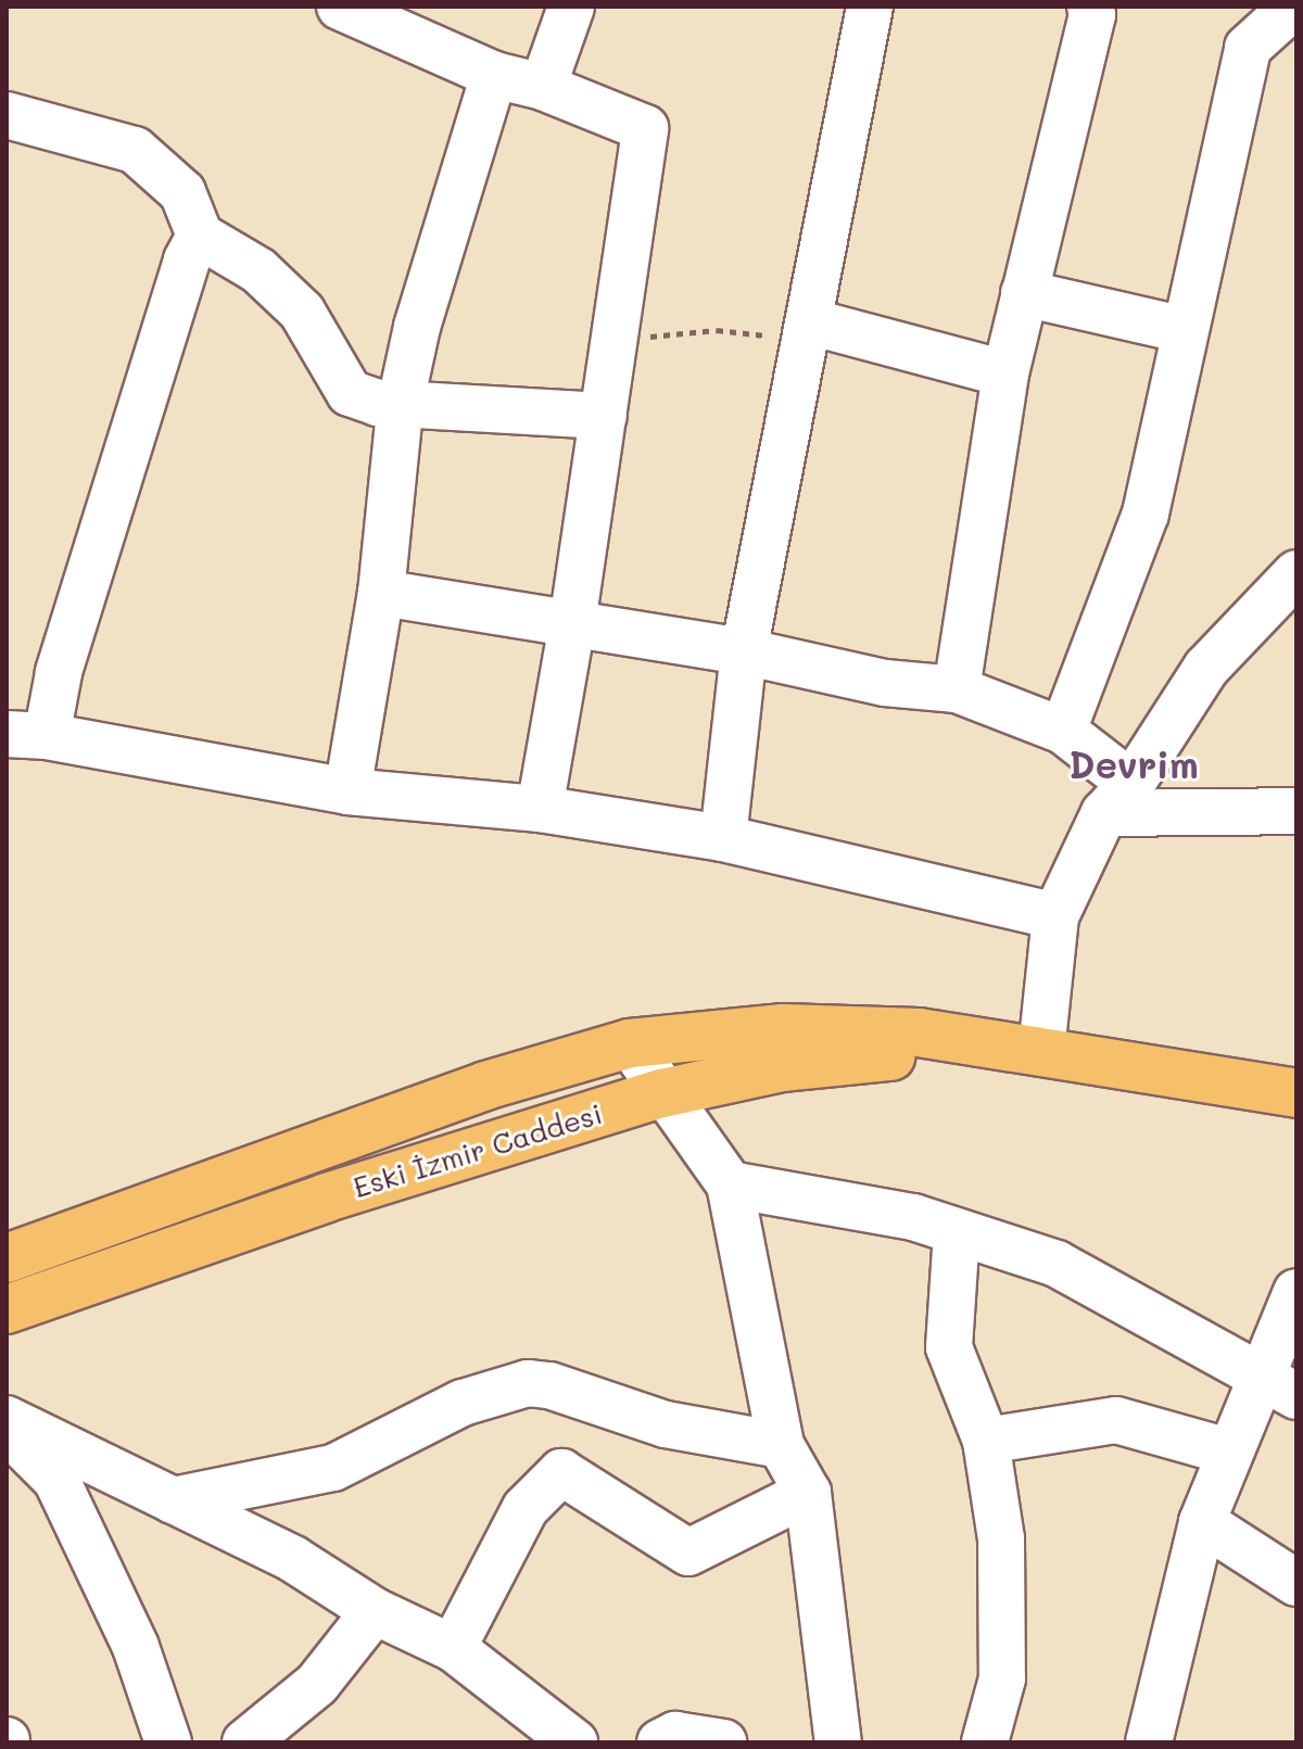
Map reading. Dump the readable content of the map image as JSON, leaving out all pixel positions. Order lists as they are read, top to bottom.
{
  "streets": {
    "main road": ["Eski İzmir Caddesi"]
  },
  "districts": ["Devrim"]
}
